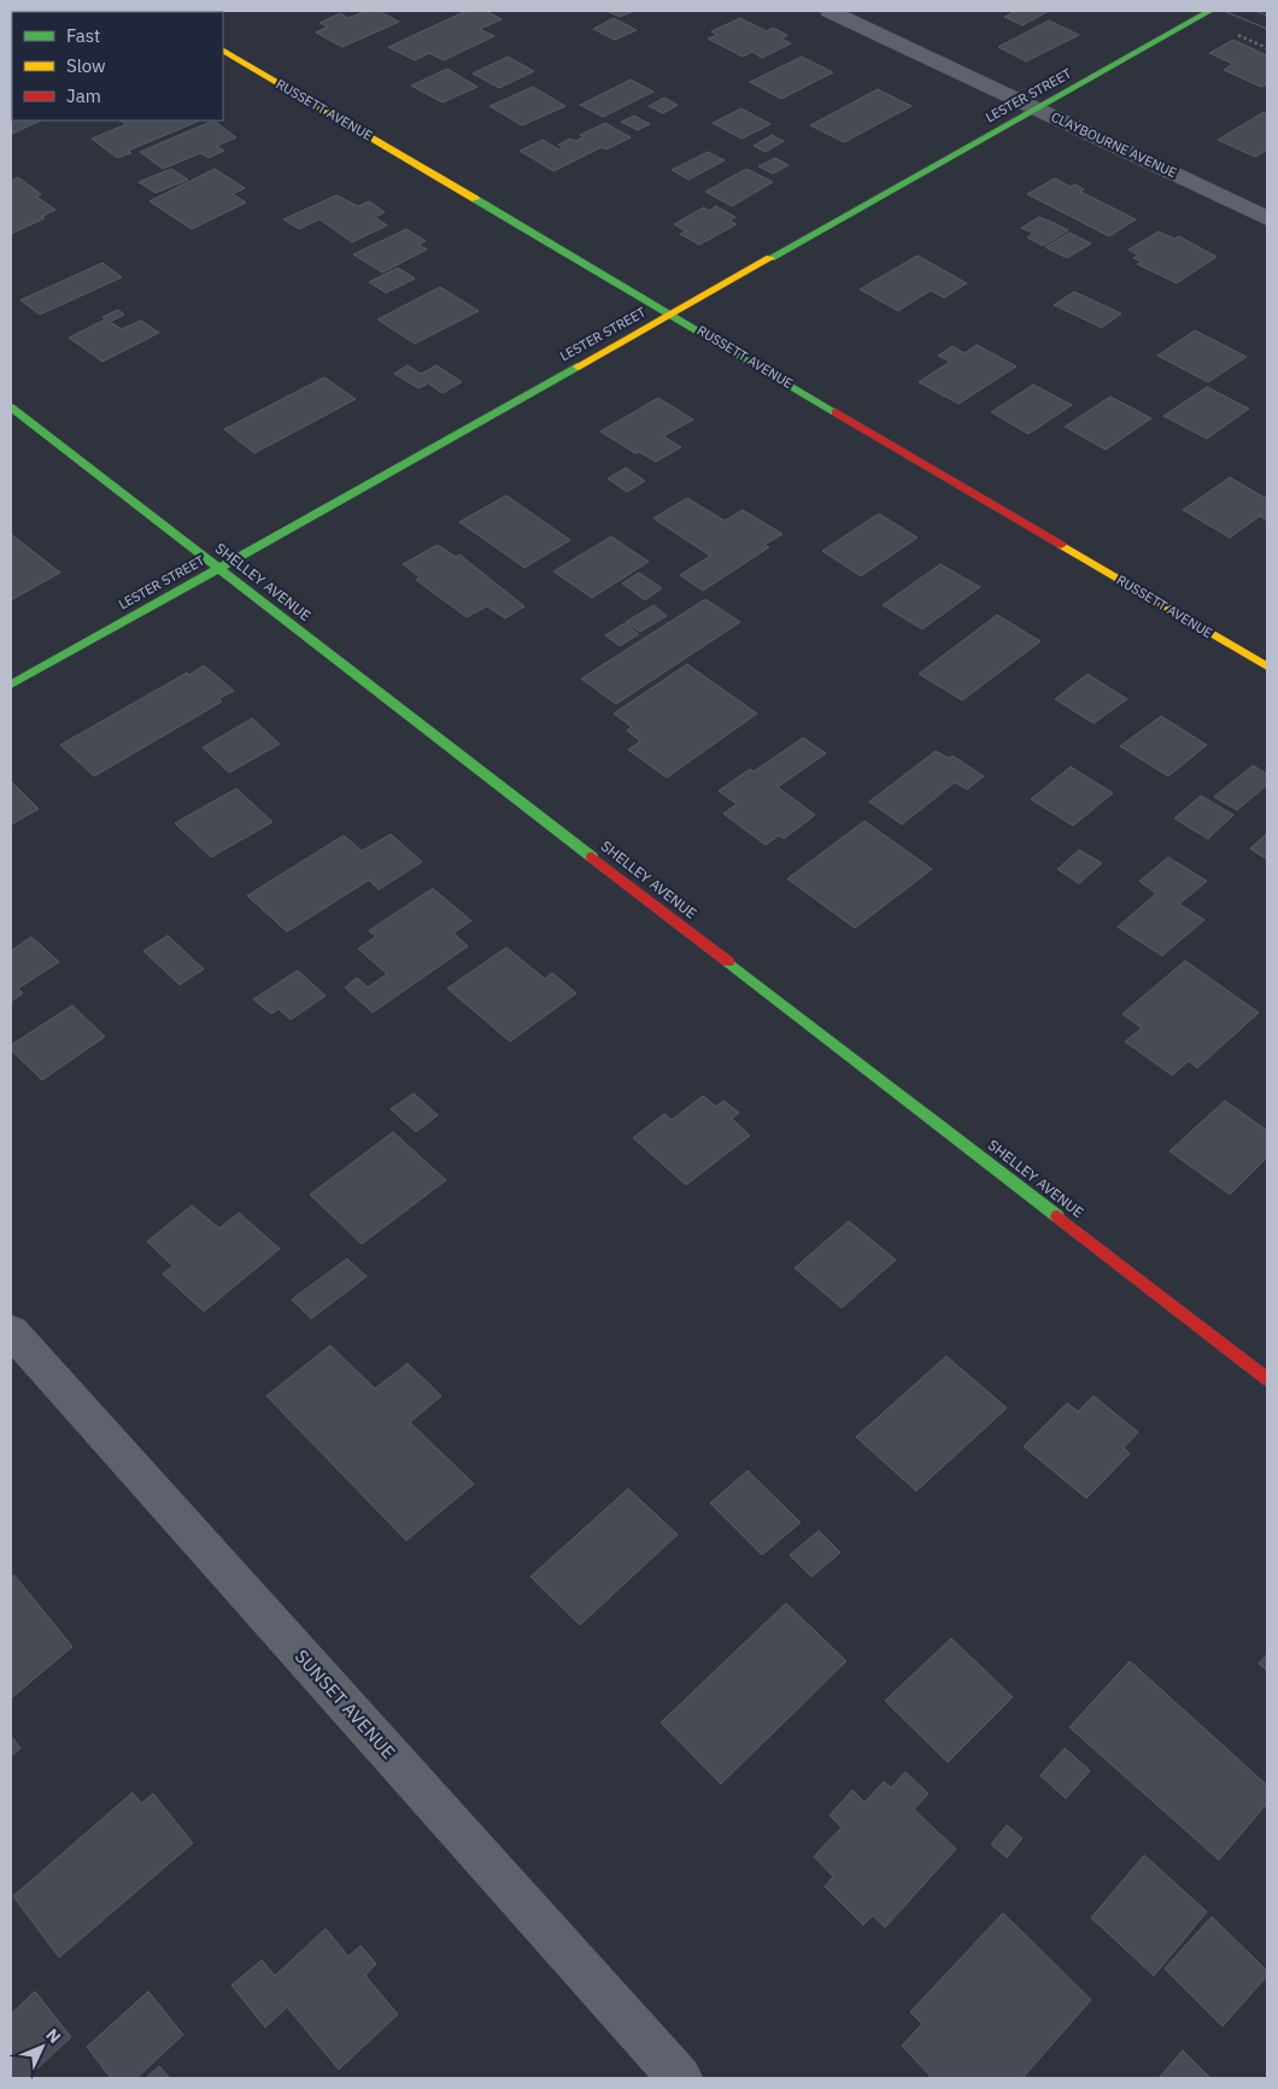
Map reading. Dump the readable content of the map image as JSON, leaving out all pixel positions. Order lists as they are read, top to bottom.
{
  "streets": {
    "street": [
      "LESTER STREET",
      "RUSSETT AVENUE",
      "CLAYBOURNE AVENUE",
      "SHELLEY AVENUE",
      "SUNSET AVENUE"
    ]
  },
  "crossings": [
    ["LESTER STREET", "RUSSETT AVENUE"],
    ["LESTER STREET", "CLAYBOURNE AVENUE"],
    ["LESTER STREET", "SHELLEY AVENUE"]
  ],
  "legend": ["Fast", "Slow", "Jam"],
  "north": "top right"
}
